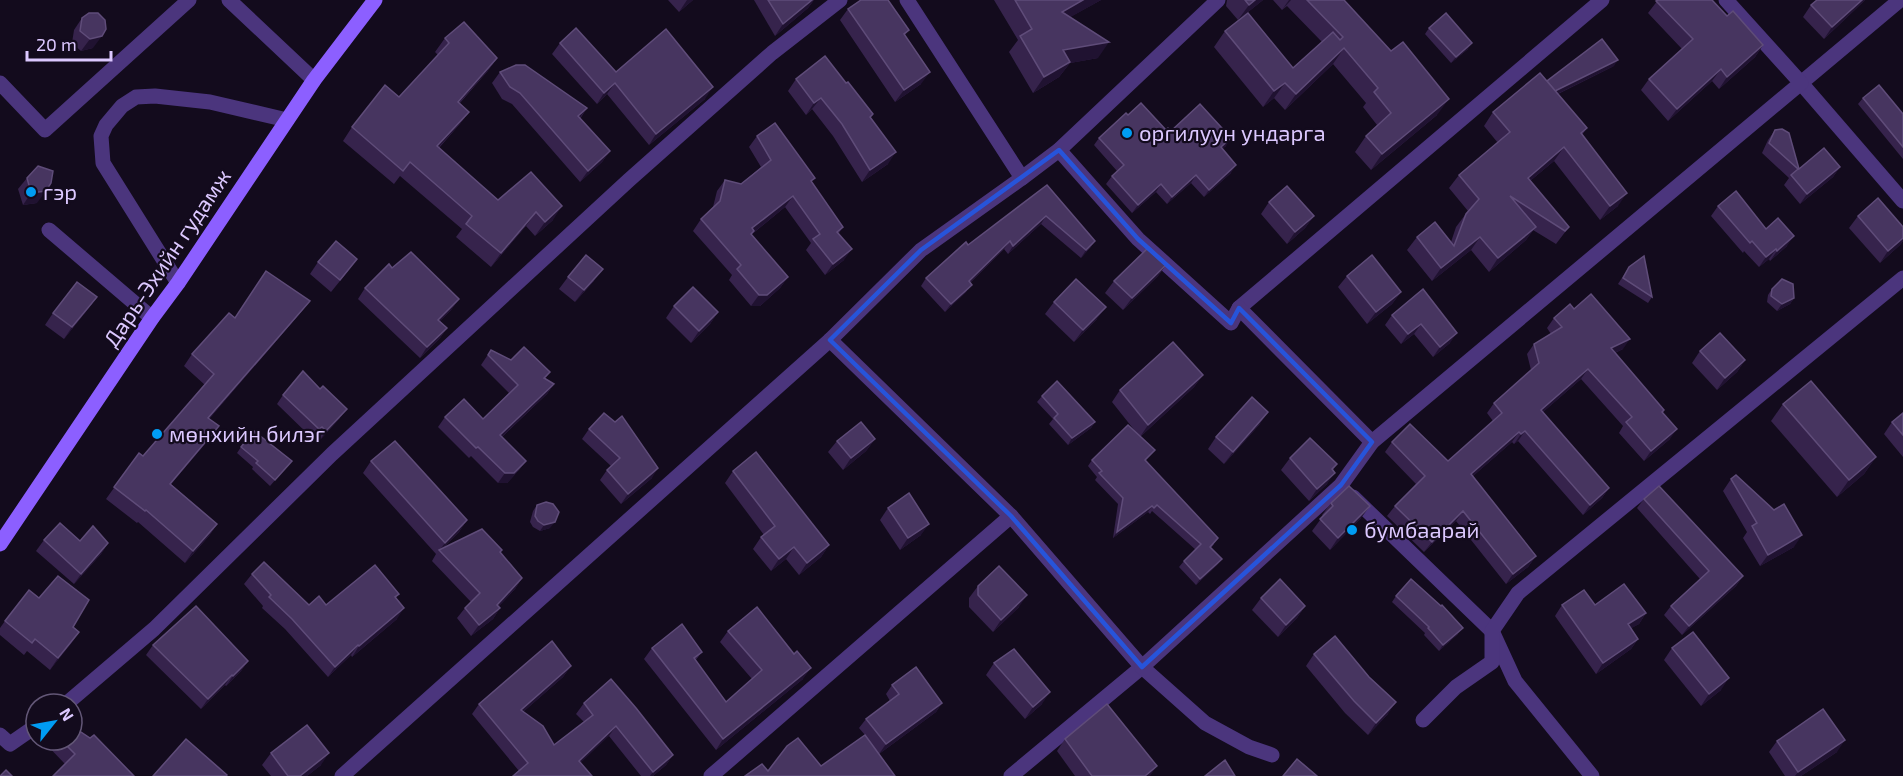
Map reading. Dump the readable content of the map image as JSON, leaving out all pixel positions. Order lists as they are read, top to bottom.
{
  "streets": {
    "main road": ["Дарь-Эхийн гудамж"]
  },
  "places": [
    "оргилуун ундарга",
    "гэр",
    "мөнхийн билэг",
    "бумбаарай"
  ],
  "scale_bar": "20 m",
  "north": "top right"
}
